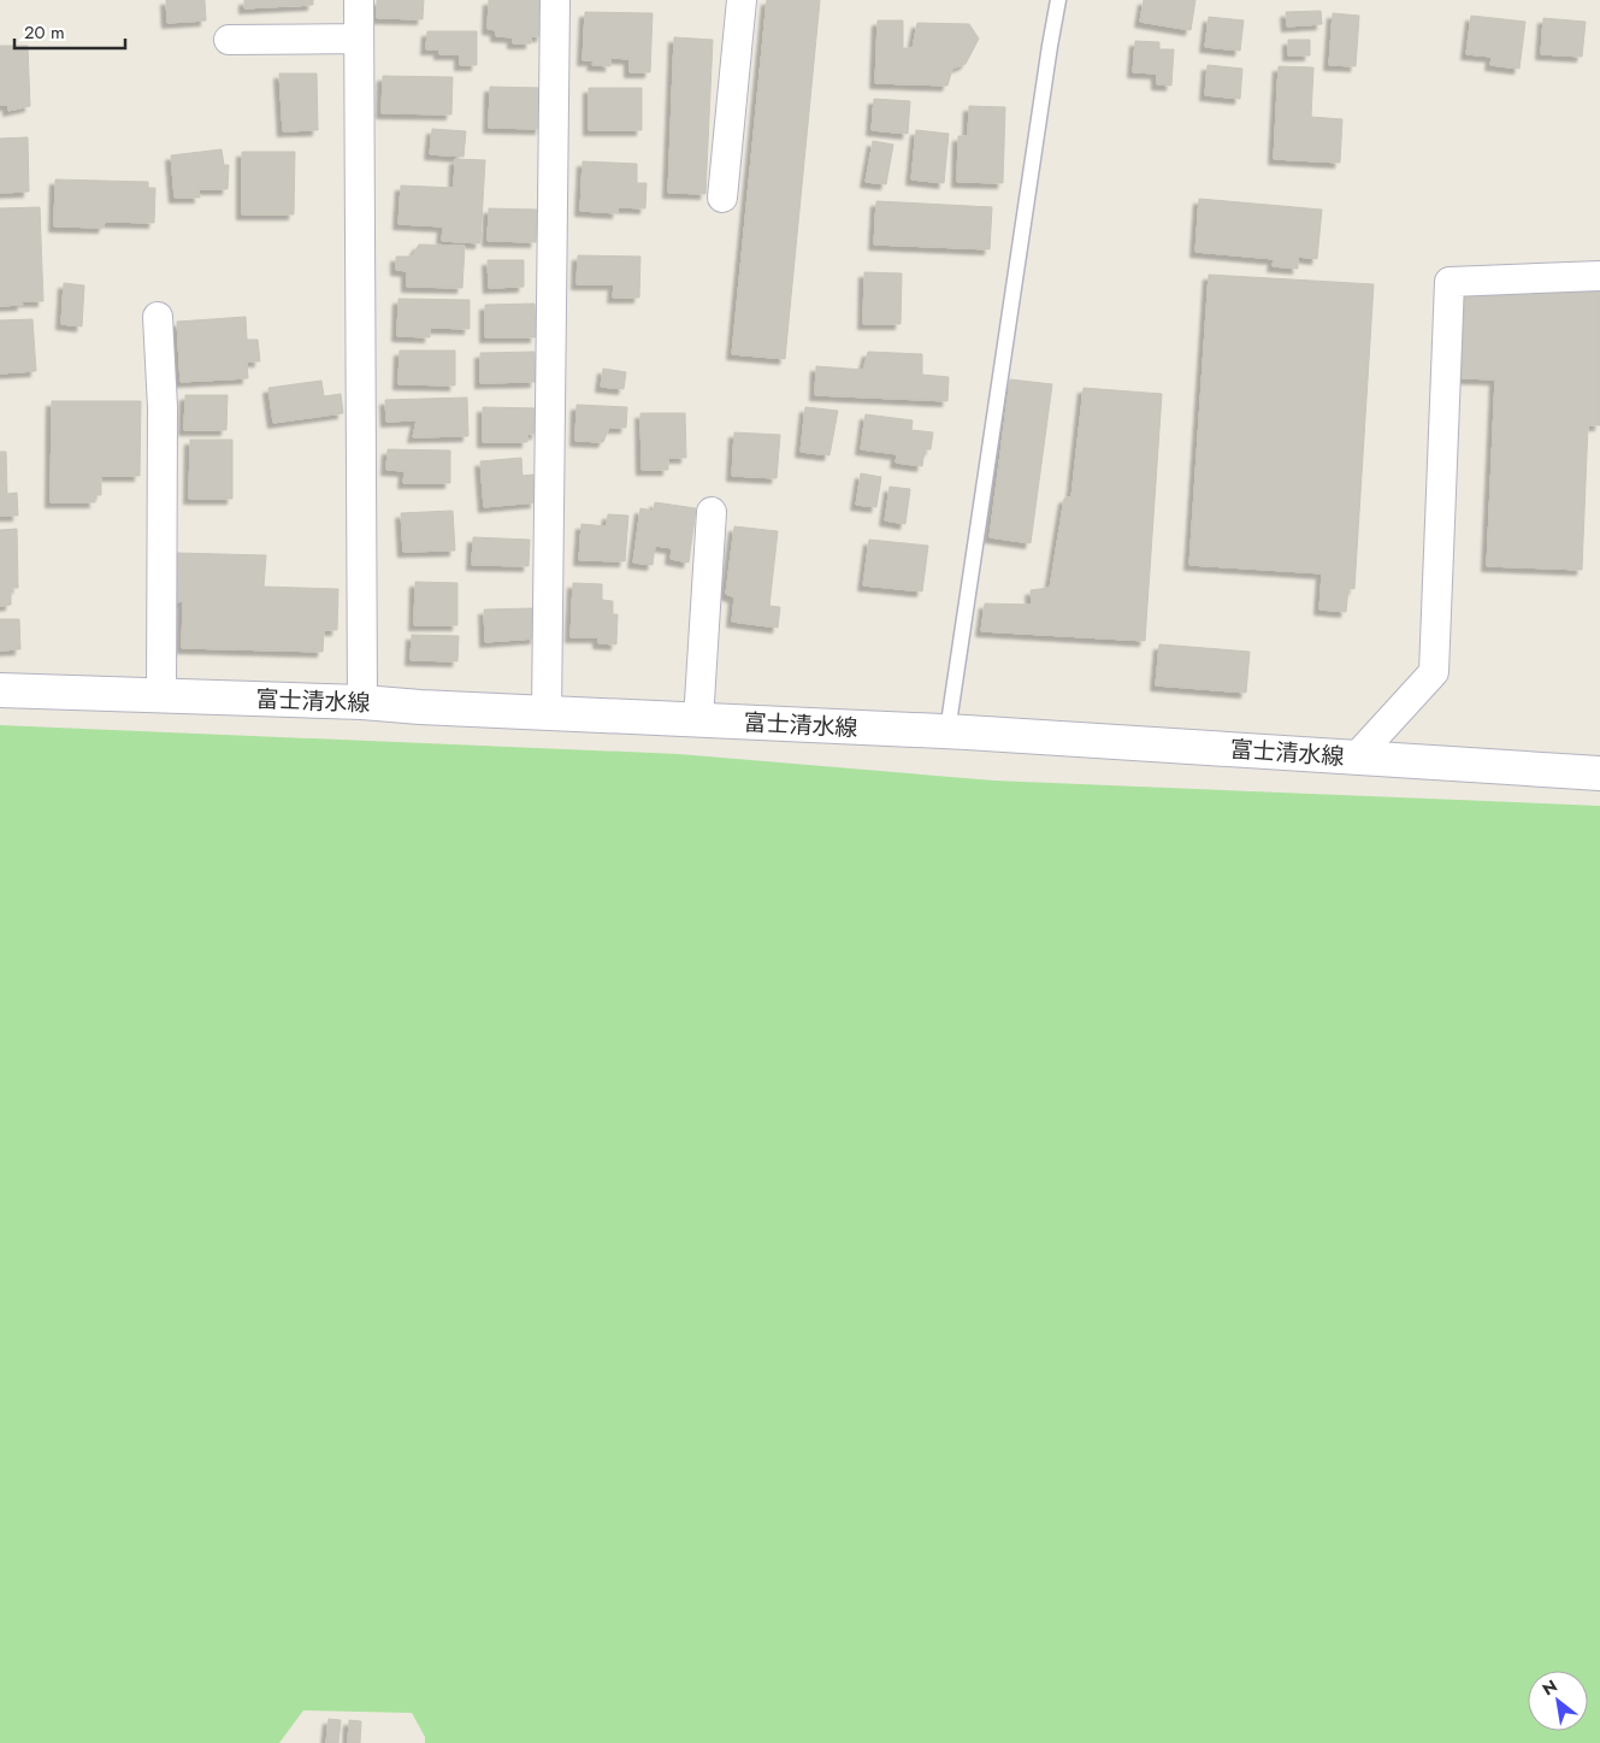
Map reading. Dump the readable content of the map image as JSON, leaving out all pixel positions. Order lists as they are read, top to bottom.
{
  "streets": {
    "main road": ["富士清水線"]
  },
  "scale_bar": "20 m",
  "north": "top left"
}
